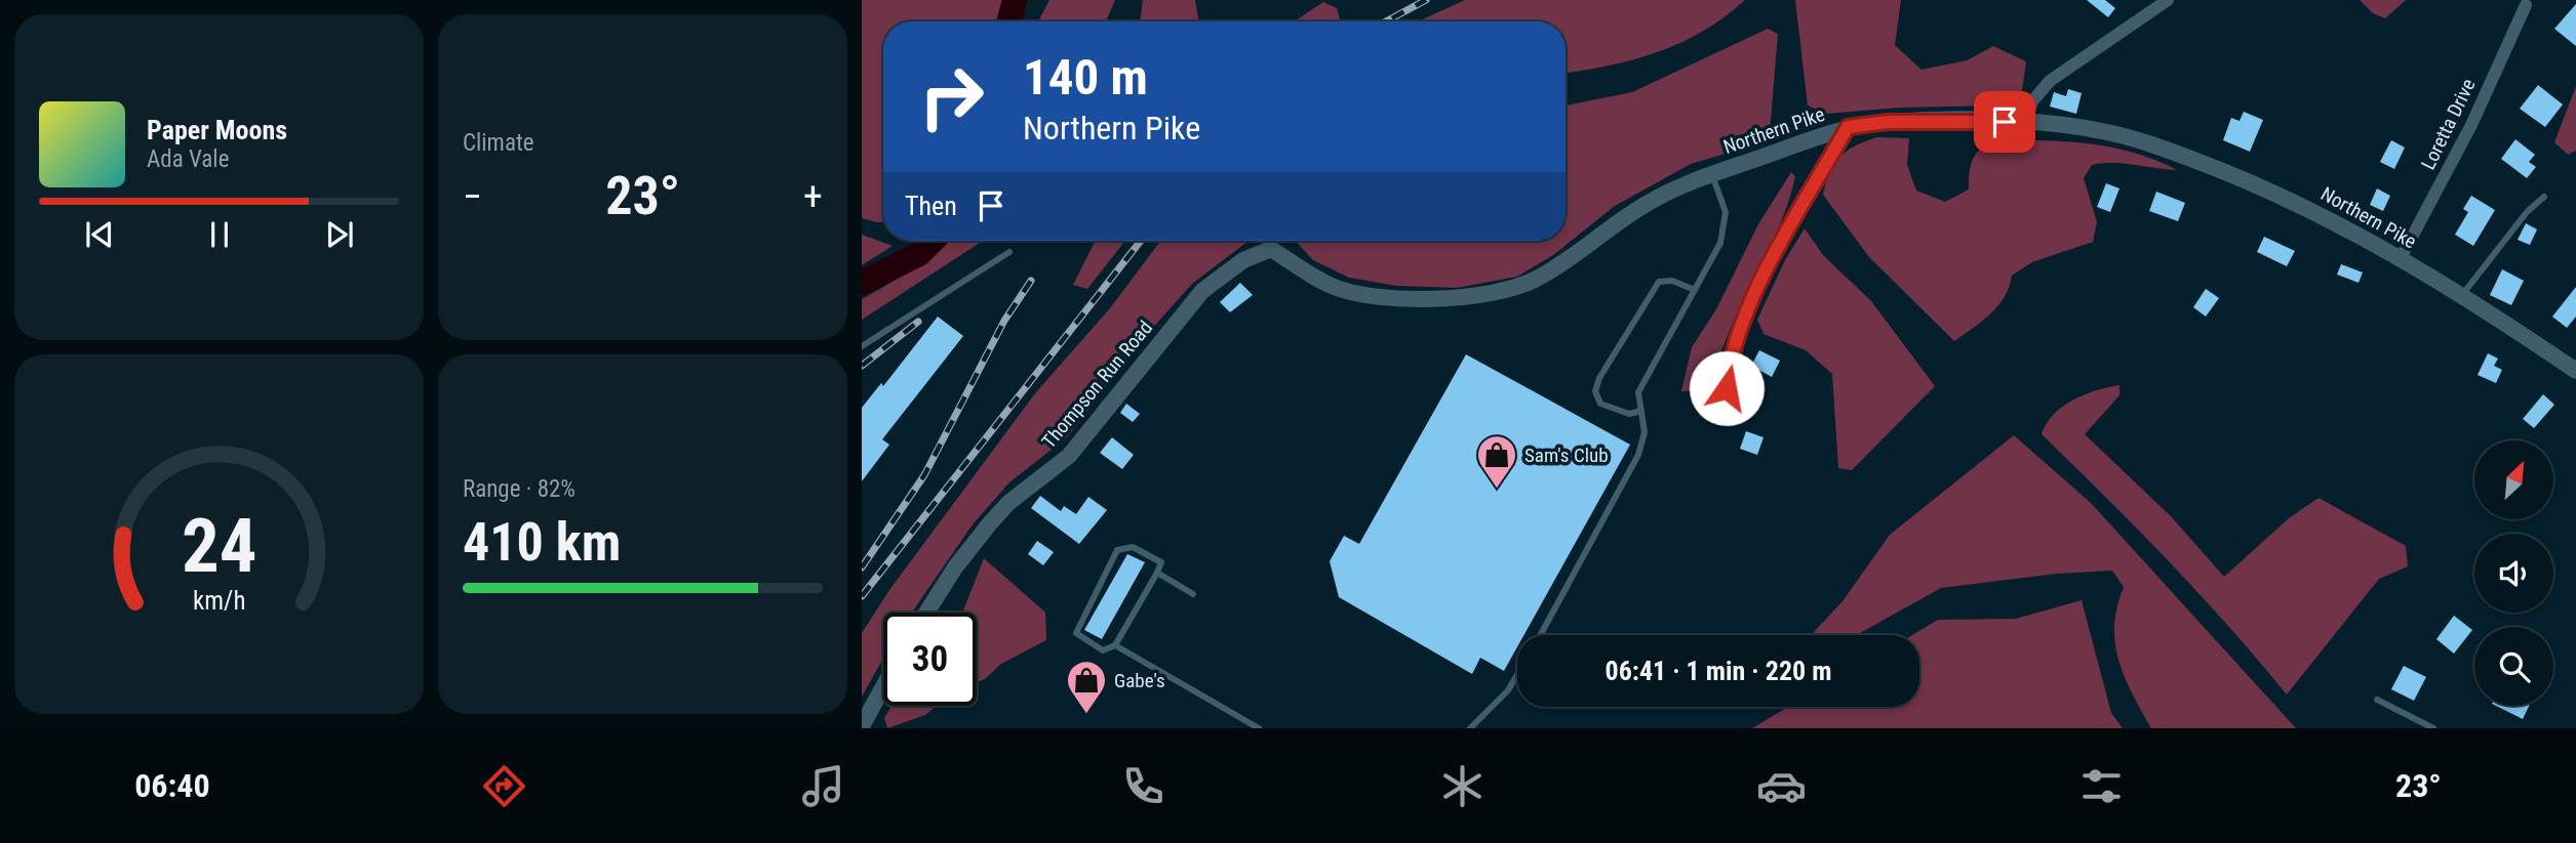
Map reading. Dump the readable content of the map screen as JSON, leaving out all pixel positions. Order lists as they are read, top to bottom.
{
  "streets": {
    "street": ["Loretta Drive", "Northern Pike", "Thompson Run Road"]
  },
  "crossings": [
    ["Loretta Drive", "Northern Pike"],
    ["Northern Pike", "Thompson Run Road"]
  ],
  "places": {
    "shop": ["Sam's Club", "Gabe's"]
  },
  "north": "top right",
  "page": {
    "tile": [
      "Climate",
      ["Range · 82%", "410 km"]
    ],
    "turn": ["140 m", "Northern Pike"],
    "song": ["Paper Moons", "Ada Vale"],
    "heat": ["−", "23°", "+"],
    "then": "Then",
    "limit": "30",
    "trip": "06:41 · 1 min · 220 m",
    "tabs": ["06:40", "23°"],
    "gauge": ["24", "km/h"]
  }
}
